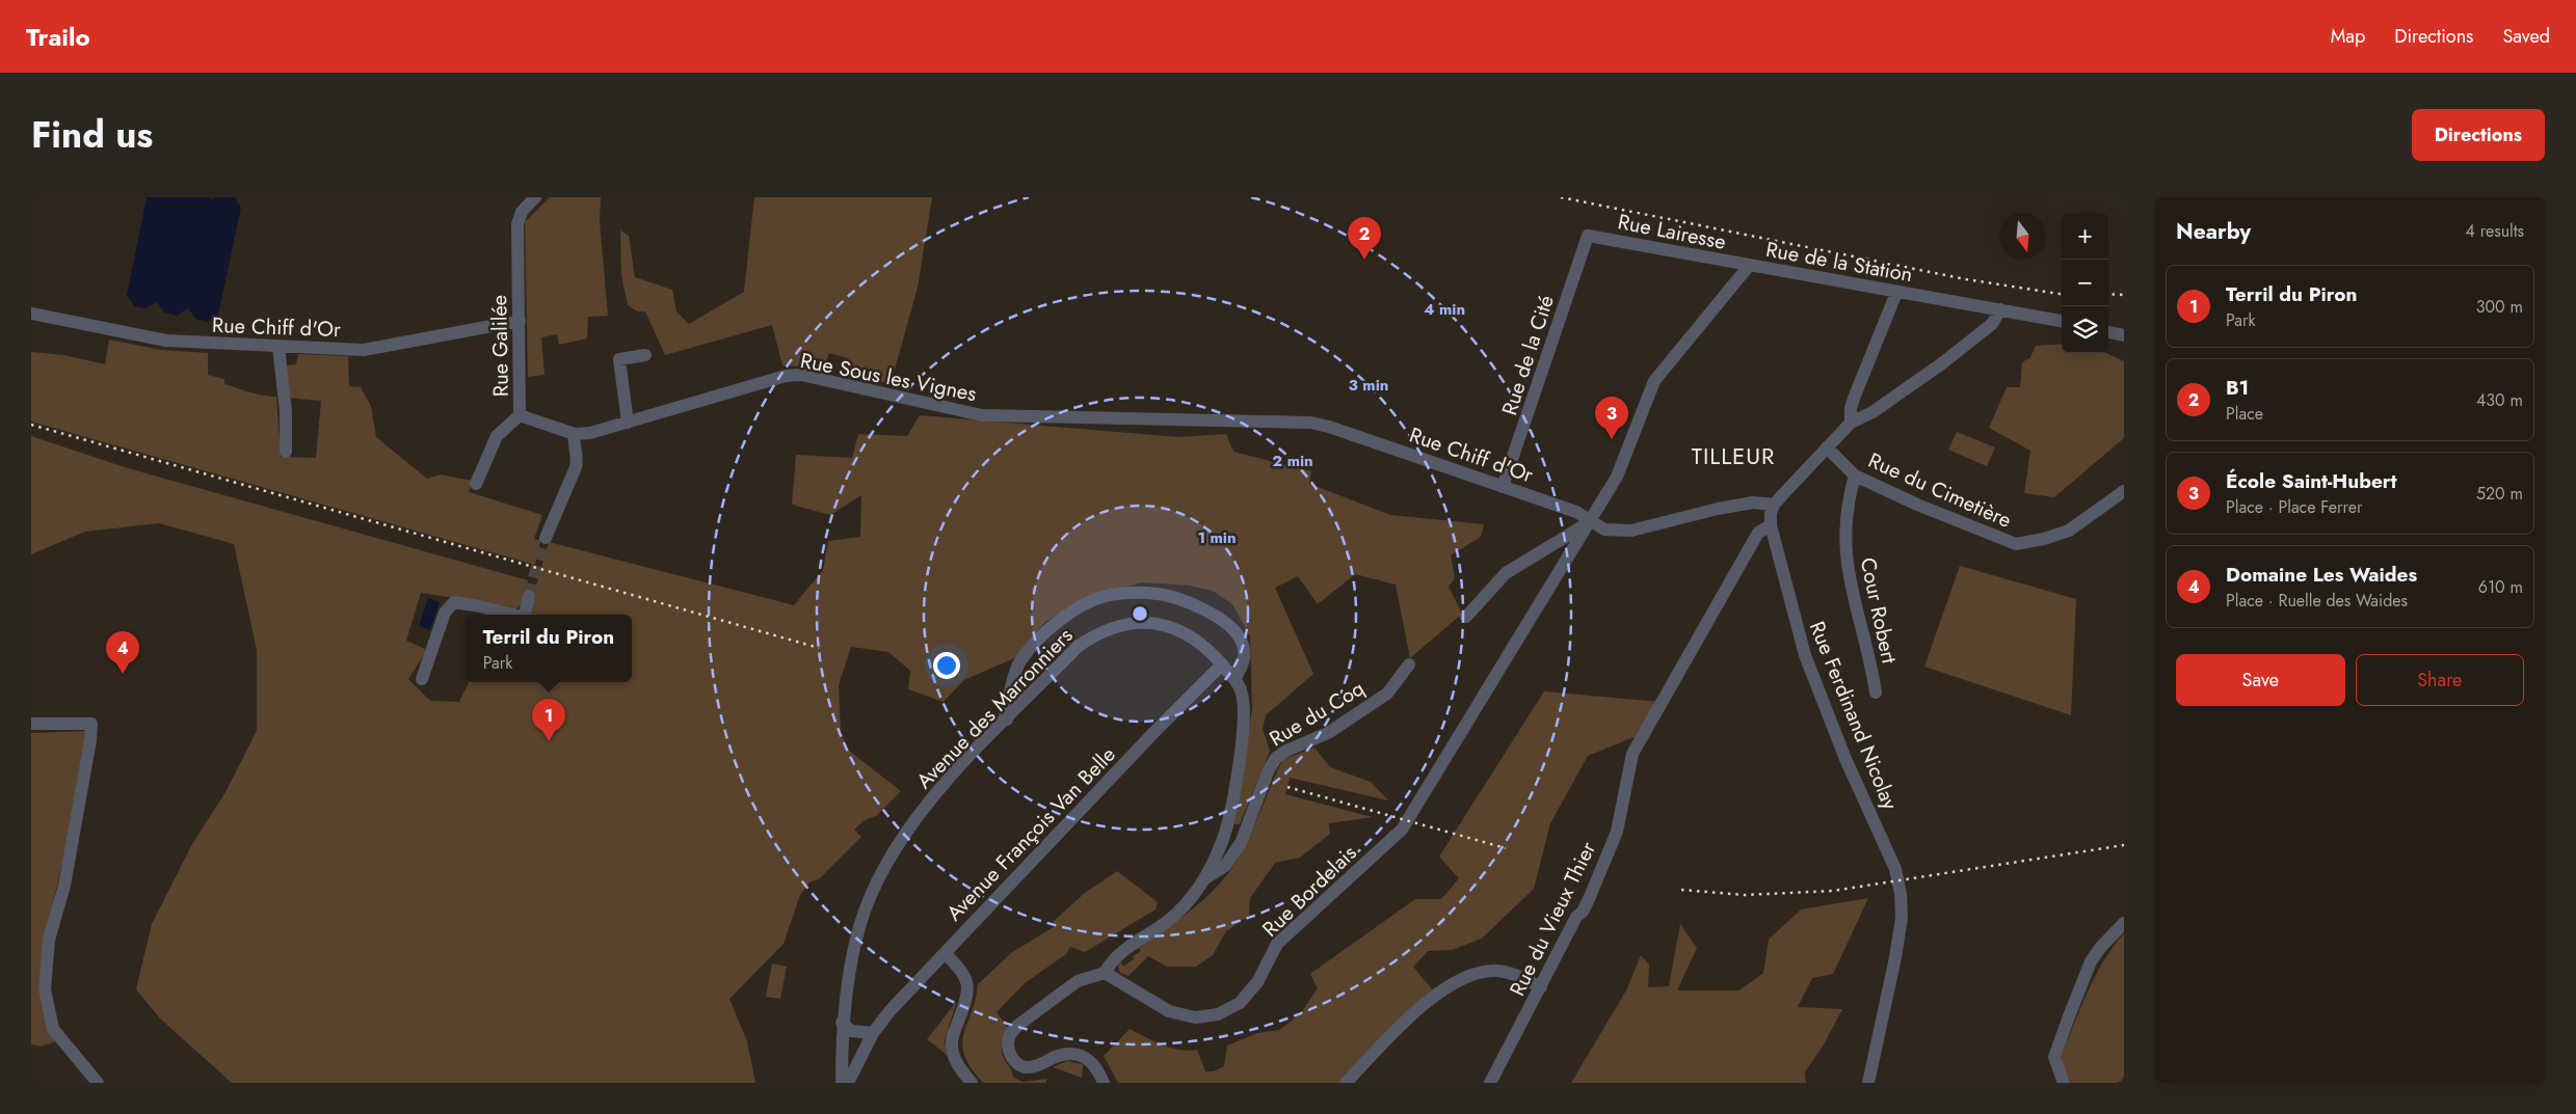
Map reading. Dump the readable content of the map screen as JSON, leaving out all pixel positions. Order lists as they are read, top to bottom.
{
  "streets": {
    "street": [
      "Rue Lairesse",
      "Rue de la Station",
      "Rue Chiff d'Or",
      "Rue Galilée",
      "Rue de la Cité",
      "Rue Sous les Vignes",
      "Rue du Cimetière",
      "Cour Robert",
      "Avenue des Marronniers",
      "Rue du Coq",
      "Rue Ferdinand Nicolay",
      "Avenue François Van Belle",
      "Rue Bordelais",
      "Rue du Vieux Thier"
    ]
  },
  "crossings": [
    ["Rue Lairesse", "Rue de la Station"],
    ["Rue Lairesse", "Rue de la Cité"],
    ["Rue de la Station", "Rue Chiff d'Or"],
    ["Rue de la Station", "Rue Bordelais"],
    ["Rue Chiff d'Or", "Rue Galilée"],
    ["Rue Chiff d'Or", "Rue de la Cité"],
    ["Rue Chiff d'Or", "Rue Sous les Vignes"],
    ["Rue Chiff d'Or", "Rue Ferdinand Nicolay"],
    ["Rue Chiff d'Or", "Rue Bordelais"],
    ["Rue Galilée", "Rue Sous les Vignes"],
    ["Rue du Cimetière", "Cour Robert"],
    ["Avenue des Marronniers", "Rue du Coq"],
    ["Avenue des Marronniers", "Avenue François Van Belle"],
    ["Avenue des Marronniers", "Rue Bordelais"],
    ["Rue Ferdinand Nicolay", "Rue du Vieux Thier"]
  ],
  "districts": ["TILLEUR"],
  "north": "bottom",
  "page": {
    "header": "Trailo",
    "nav": ["Map", "Directions", "Saved"],
    "title": "Find us",
    "buttons": [
      "Directions",
      ["Save", "Share"]
    ],
    "heading": ["Nearby", "4 results"],
    "map_buttons": ["+", "−"],
    "pins": [
      "2",
      "3",
      "4",
      "1"
    ],
    "list": [
      {
        "mark": "1",
        "name": "Terril du Piron",
        "note": "Park",
        "value": "300 m"
      },
      {
        "mark": "2",
        "name": "B1",
        "note": "Place",
        "value": "430 m"
      },
      {
        "mark": "3",
        "name": "École Saint-Hubert",
        "note": "Place · Place Ferrer",
        "value": "520 m"
      },
      {
        "mark": "4",
        "name": "Domaine Les Waides",
        "note": "Place · Ruelle des Waides",
        "value": "610 m"
      }
    ],
    "popup": ["Terril du Piron", "Park"]
  },
  "rings": [
    "4 min",
    "3 min",
    "2 min",
    "1 min"
  ]
}
